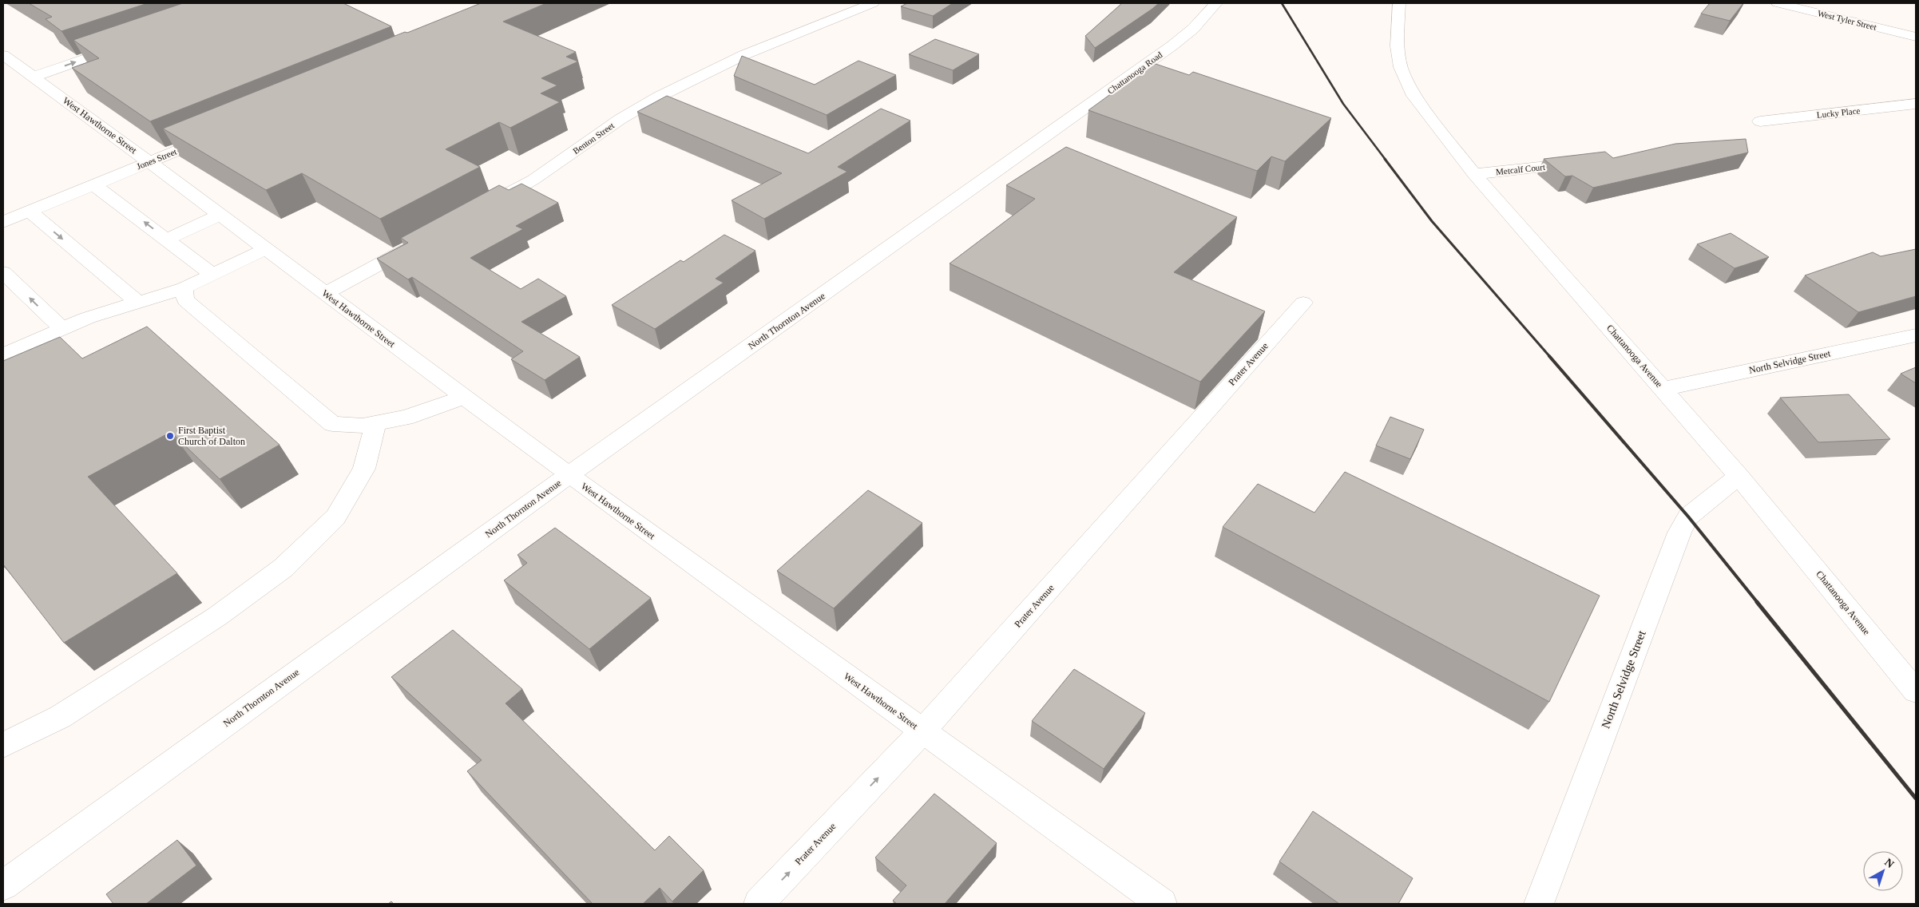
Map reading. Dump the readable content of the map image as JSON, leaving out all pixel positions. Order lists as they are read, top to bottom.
{
  "streets": {
    "street": [
      "West Tyler Street",
      "Chattanooga Road",
      "Lucky Place",
      "West Hawthorne Street",
      "Benton Street",
      "Jones Street",
      "Metcalf Court",
      "North Thornton Avenue",
      "Chattanooga Avenue",
      "North Selvidge Street",
      "Prater Avenue"
    ]
  },
  "crossings": [
    ["Chattanooga Road", "North Thornton Avenue"],
    ["West Hawthorne Street", "Jones Street"],
    ["West Hawthorne Street", "North Thornton Avenue"],
    ["West Hawthorne Street", "Prater Avenue"],
    ["Metcalf Court", "Chattanooga Avenue"],
    ["Chattanooga Avenue", "North Selvidge Street"]
  ],
  "places": ["First Baptist Church of Dalton"],
  "north": "top right"
}
